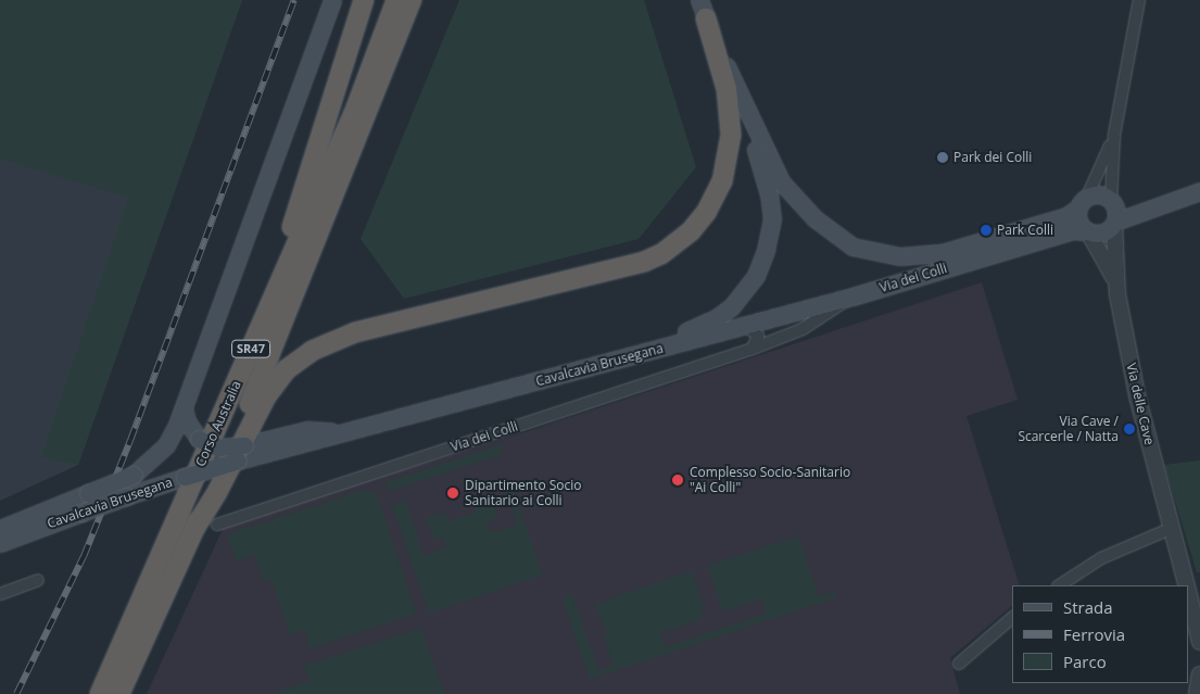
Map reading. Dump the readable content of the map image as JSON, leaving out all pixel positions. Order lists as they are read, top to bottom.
{
  "streets": {
    "highway": ["SR47", "Corso Australia"],
    "main road": ["Via dei Colli", "Cavalcavia Brusegana"],
    "street": ["Via delle Cave"]
  },
  "crossings": [
    ["Via dei Colli", "Cavalcavia Brusegana"],
    ["Via dei Colli", "Via delle Cave"]
  ],
  "places": [
    "Park dei Colli",
    "Park Colli",
    "Via Cave / Scarcerle / Natta",
    "Complesso Socio-Sanitario \"Ai Colli\"",
    "Dipartimento Socio Sanitario ai Colli"
  ],
  "legend": ["Strada", "Ferrovia", "Parco"]
}
